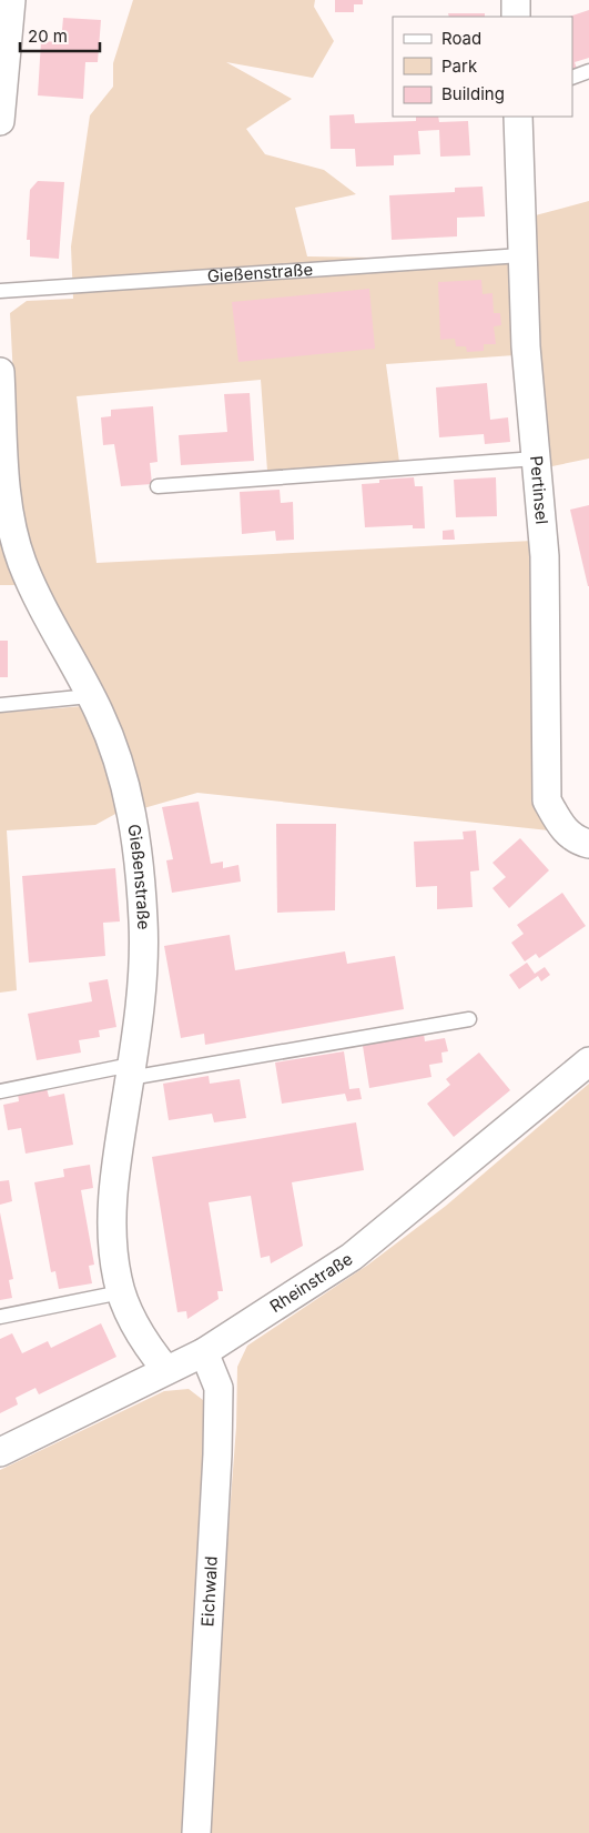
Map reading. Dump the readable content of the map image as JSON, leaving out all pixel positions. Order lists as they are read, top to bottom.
{
  "streets": {
    "street": [
      "Gießenstraße",
      "Pertinsel",
      "Rheinstraße",
      "Eichwald"
    ]
  },
  "crossings": [
    ["Gießenstraße", "Pertinsel"],
    ["Gießenstraße", "Rheinstraße"],
    ["Rheinstraße", "Eichwald"]
  ],
  "legend": ["Road", "Park", "Building"],
  "scale_bar": "20 m"
}
